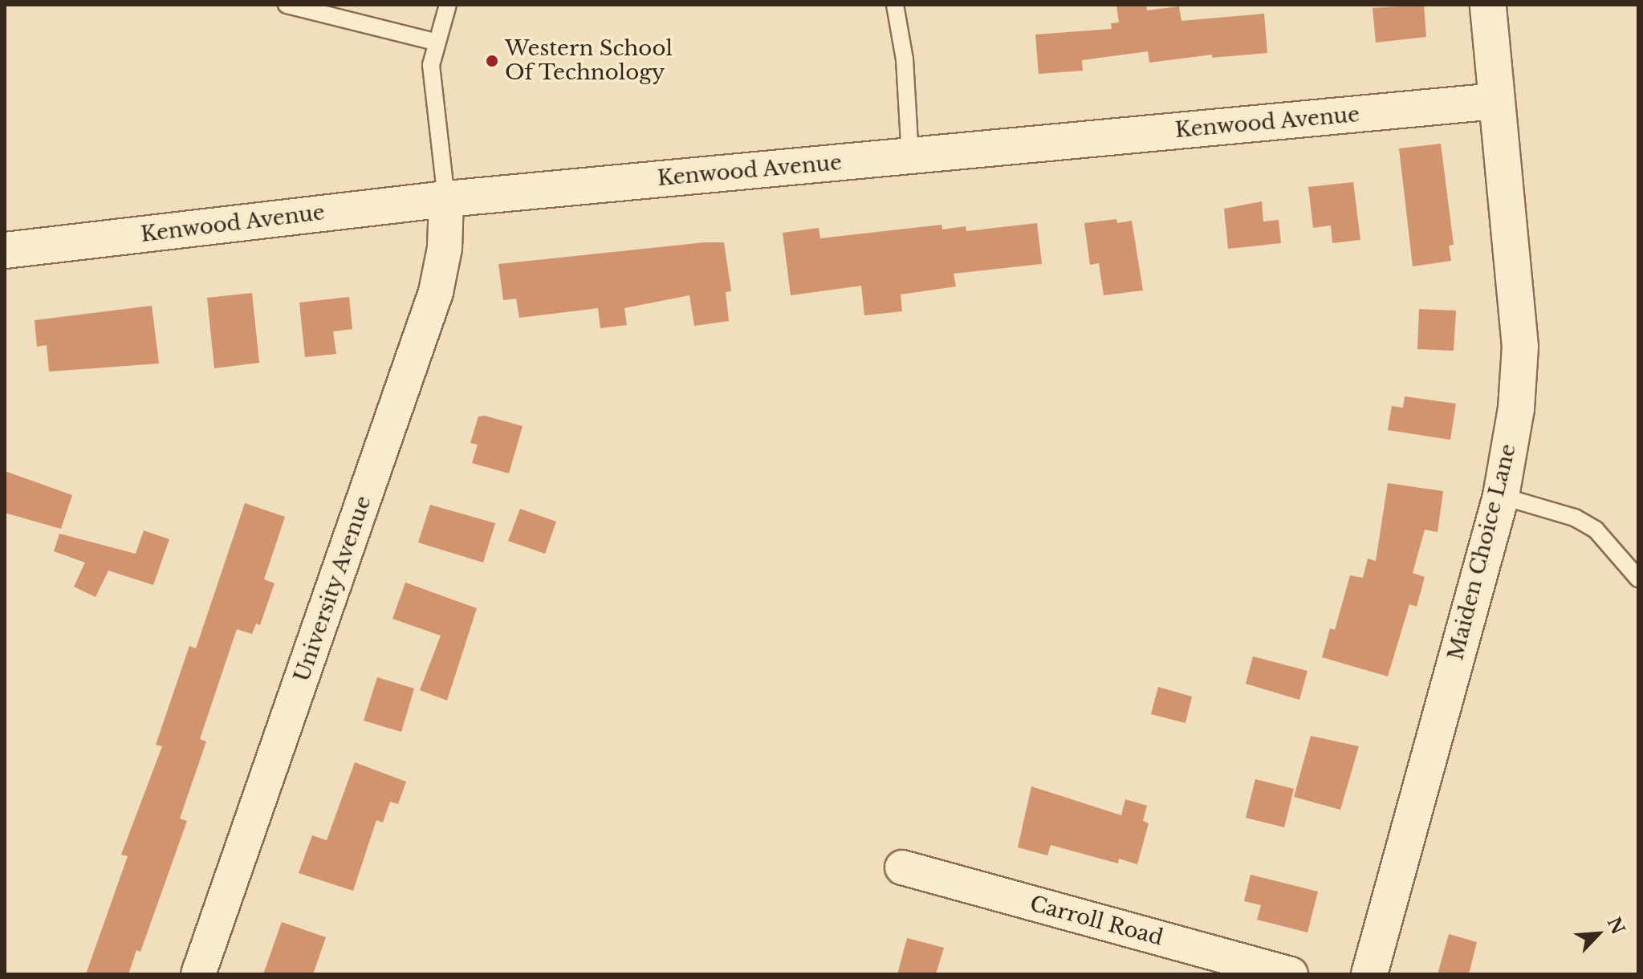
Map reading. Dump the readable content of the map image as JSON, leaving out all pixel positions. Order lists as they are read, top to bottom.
{
  "streets": {
    "street": [
      "Kenwood Avenue",
      "Maiden Choice Lane",
      "University Avenue",
      "Carroll Road"
    ]
  },
  "crossings": [
    ["Kenwood Avenue", "Maiden Choice Lane"],
    ["Kenwood Avenue", "University Avenue"]
  ],
  "places": ["Western School Of Technology"],
  "north": "top right"
}
